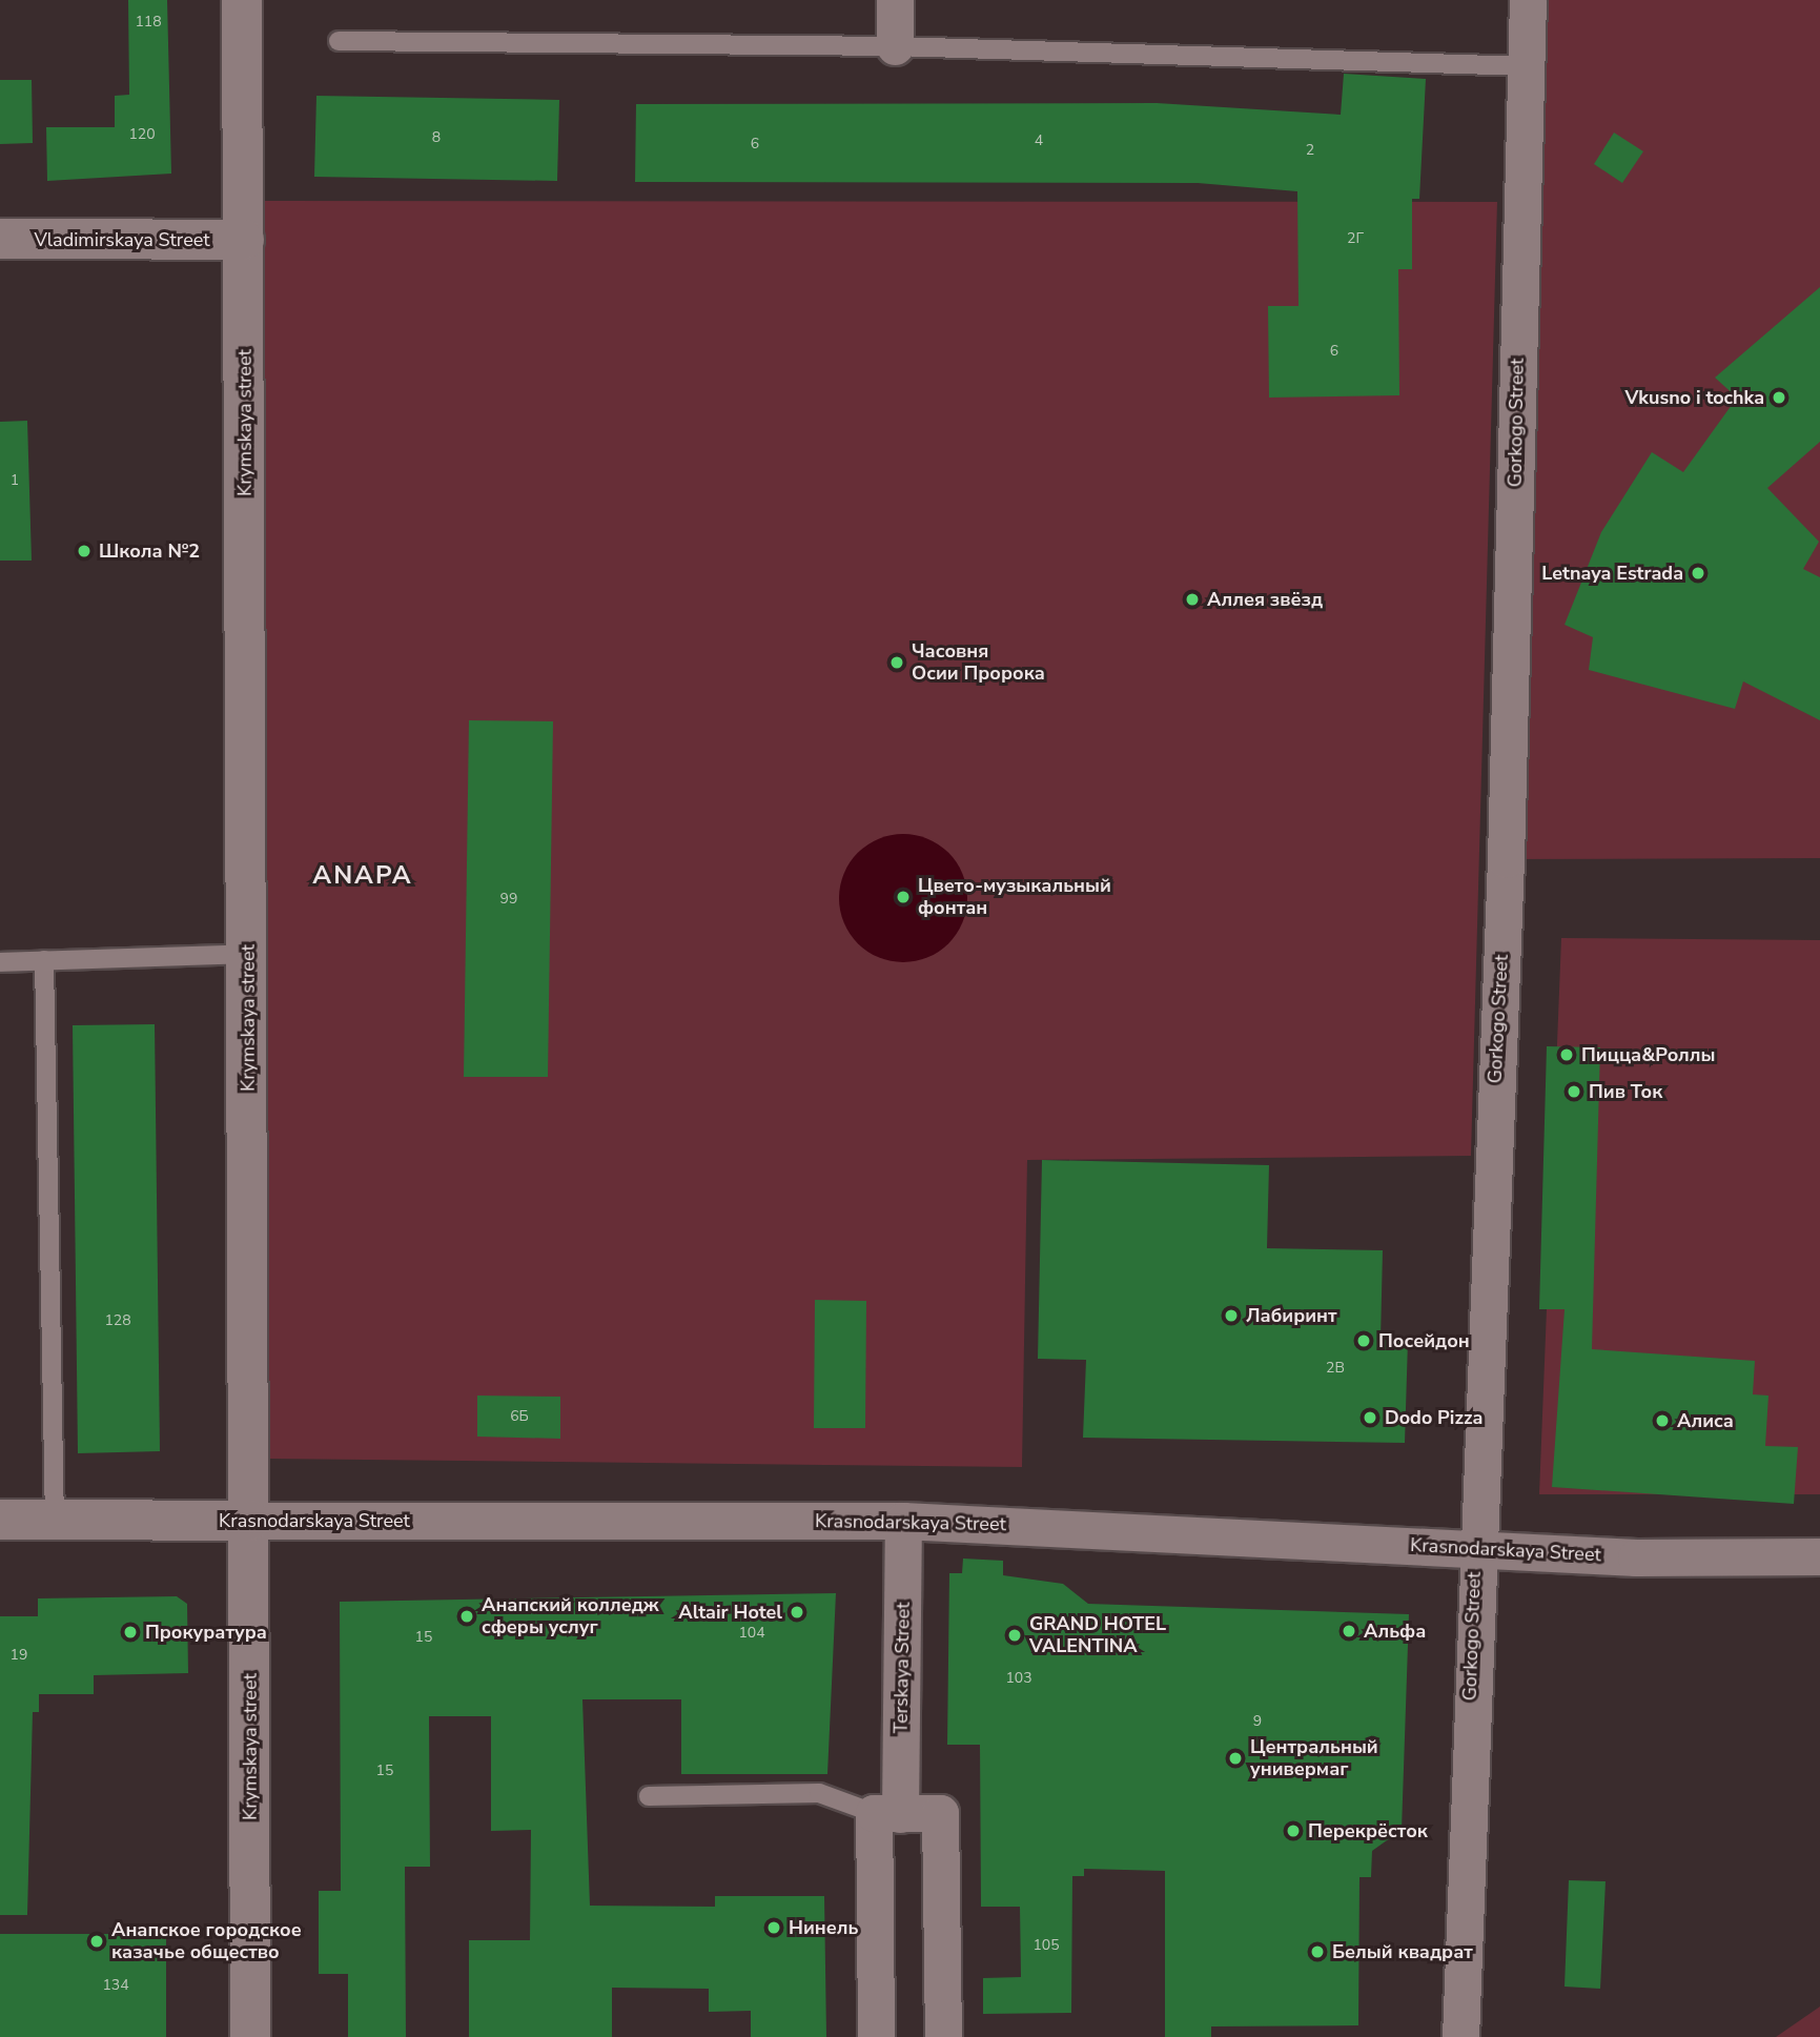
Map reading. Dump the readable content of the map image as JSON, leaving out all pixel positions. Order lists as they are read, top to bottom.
{
  "streets": {
    "street": [
      "Vladimirskaya Street",
      "Krymskaya street",
      "Gorkogo Street",
      "Krasnodarskaya Street",
      "Terskaya Street"
    ]
  },
  "crossings": [
    ["Vladimirskaya Street", "Krymskaya street"],
    ["Krymskaya street", "Krasnodarskaya Street"],
    ["Gorkogo Street", "Krasnodarskaya Street"],
    ["Krasnodarskaya Street", "Terskaya Street"]
  ],
  "districts": ["ANAPA"],
  "places": [
    "Vkusno i tochka",
    "Школа №2",
    "Letnaya Estrada",
    "Аллея звёзд",
    "Часовня Осии Пророка",
    "Цвето-музыкальный фонтан",
    "Пицца&Роллы",
    "Пив Ток",
    "Лабиринт",
    "Посейдон",
    "Dodo Pizza",
    "Алиса",
    "Altair Hotel",
    "Анапский колледж сферы услуг",
    "Альфа",
    "Прокуратура",
    "GRAND HOTEL VALENTINA",
    "Центральный универмаг",
    "Перекрёсток",
    "Нинель",
    "Анапское городское казачье общество",
    "Белый квадрат"
  ],
  "house_numbers": [
    "118",
    "120",
    "8",
    "4",
    "6",
    "2",
    "2Г",
    "6",
    "1",
    "99",
    "128",
    "2В",
    "6Б",
    "104",
    "15",
    "19",
    "103",
    "9",
    "15",
    "105",
    "134"
  ]
}
